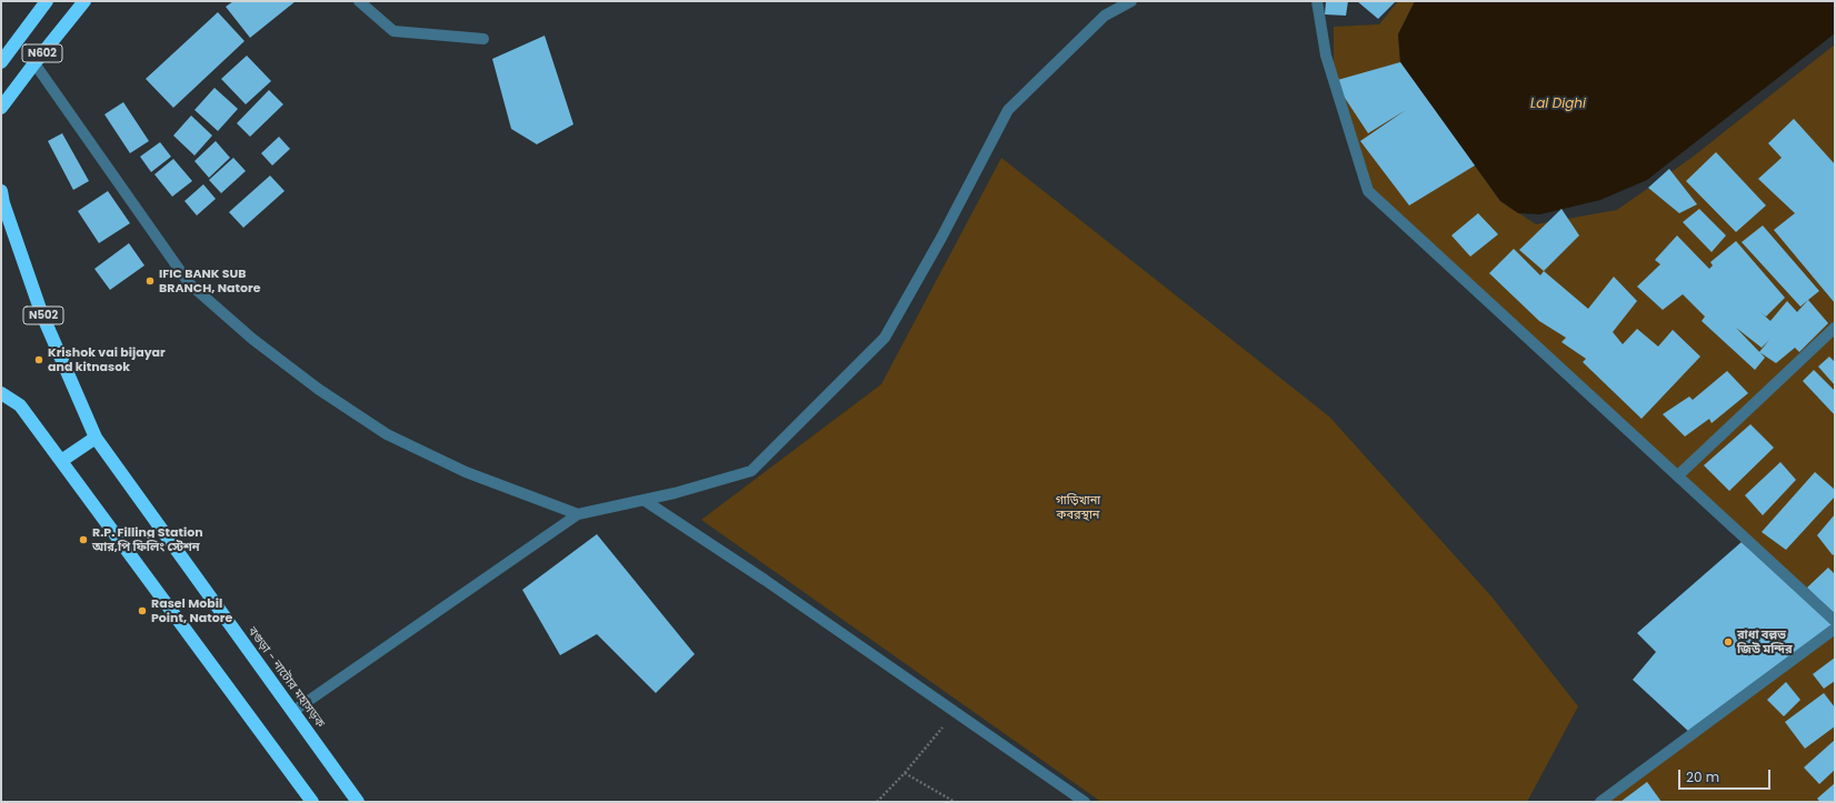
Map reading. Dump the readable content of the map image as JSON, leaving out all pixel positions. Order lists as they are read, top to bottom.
{
  "streets": {
    "highway": ["N602", "N502", "বগুড়া - নাটোর মহাসড়ক"]
  },
  "water": ["Lal Dighi"],
  "parks": ["গাড়িখানা কবরস্থান"],
  "places": [
    "IFIC BANK SUB BRANCH, Natore",
    "Krishok vai bijayar and kitnasok",
    "R.P. Filling Station আর,পি ফিলিং স্টেশন",
    "Rasel Mobil Point, Natore",
    "রাধা বল্লভ জিউ মন্দির"
  ],
  "scale_bar": "20 m"
}
